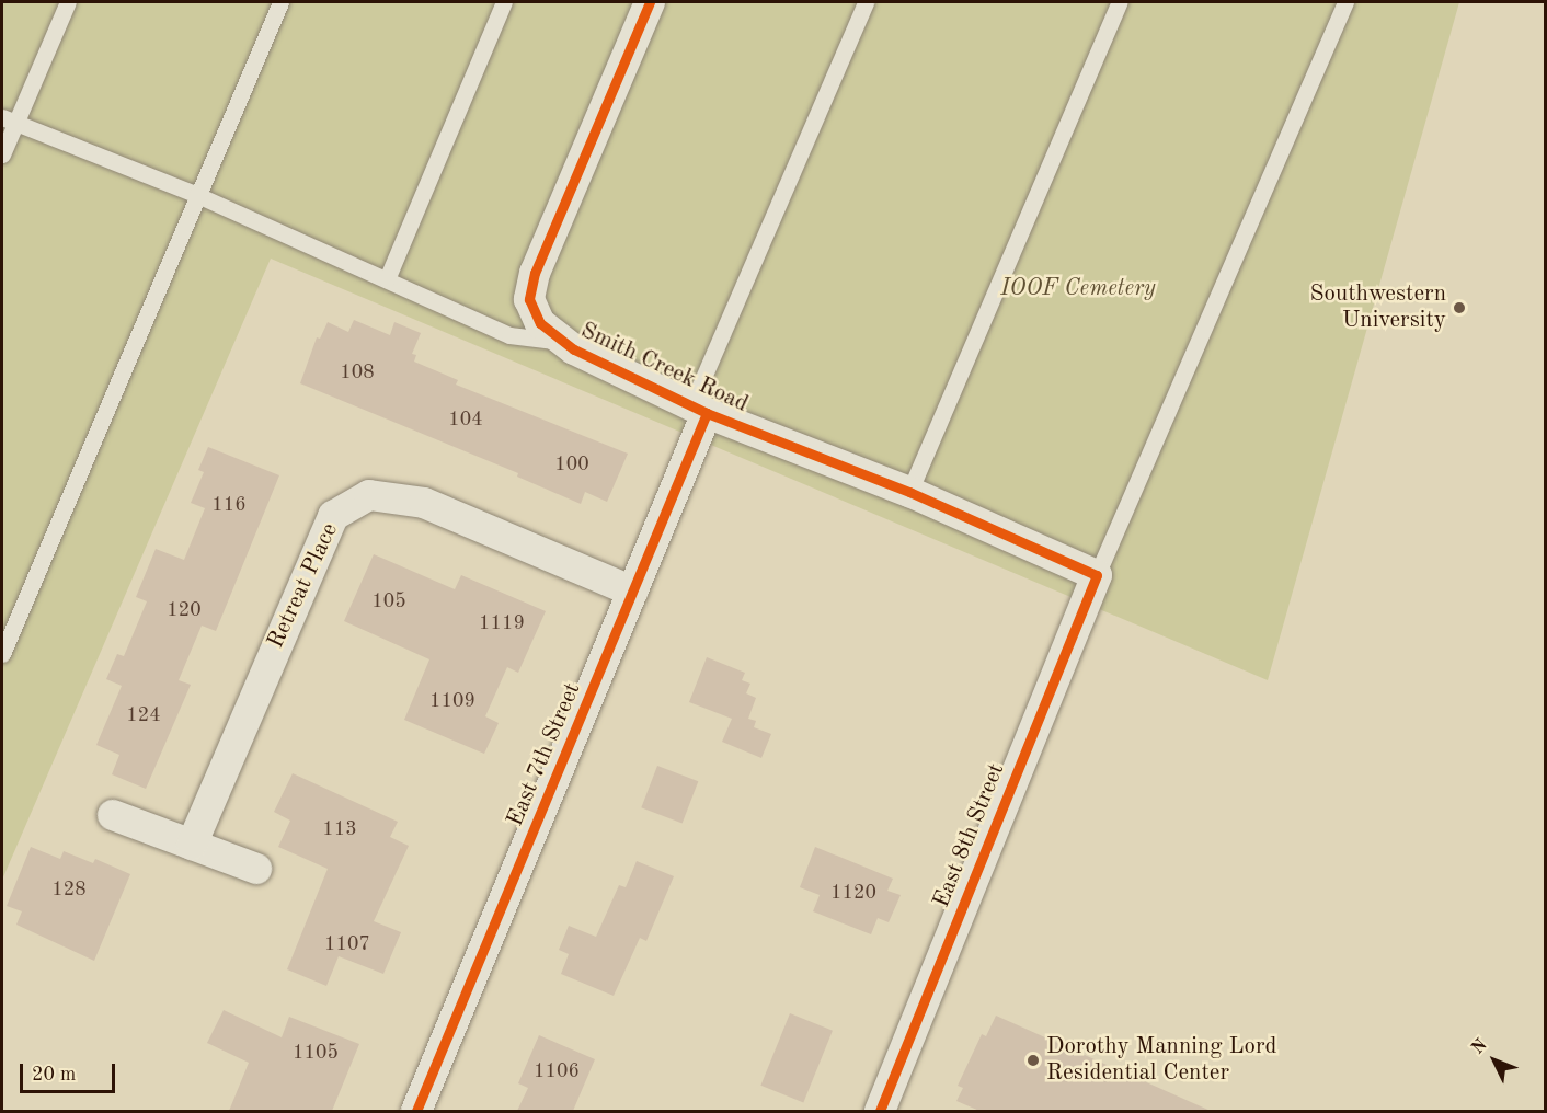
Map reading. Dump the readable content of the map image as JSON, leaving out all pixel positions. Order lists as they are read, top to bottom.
{
  "streets": {
    "street": [
      "Smith Creek Road",
      "Retreat Place",
      "East 7th Street",
      "East 8th Street"
    ]
  },
  "crossings": [
    ["Smith Creek Road", "East 7th Street"],
    ["Smith Creek Road", "East 8th Street"],
    ["Retreat Place", "East 7th Street"]
  ],
  "parks": ["IOOF Cemetery"],
  "places": ["Southwestern University", "Dorothy Manning Lord Residential Center"],
  "house_numbers": [
    "108",
    "104",
    "100",
    "116",
    "105",
    "120",
    "1119",
    "1109",
    "124",
    "113",
    "128",
    "1120",
    "1107",
    "1105",
    "1106"
  ],
  "scale_bar": "20 m",
  "north": "top left"
}
